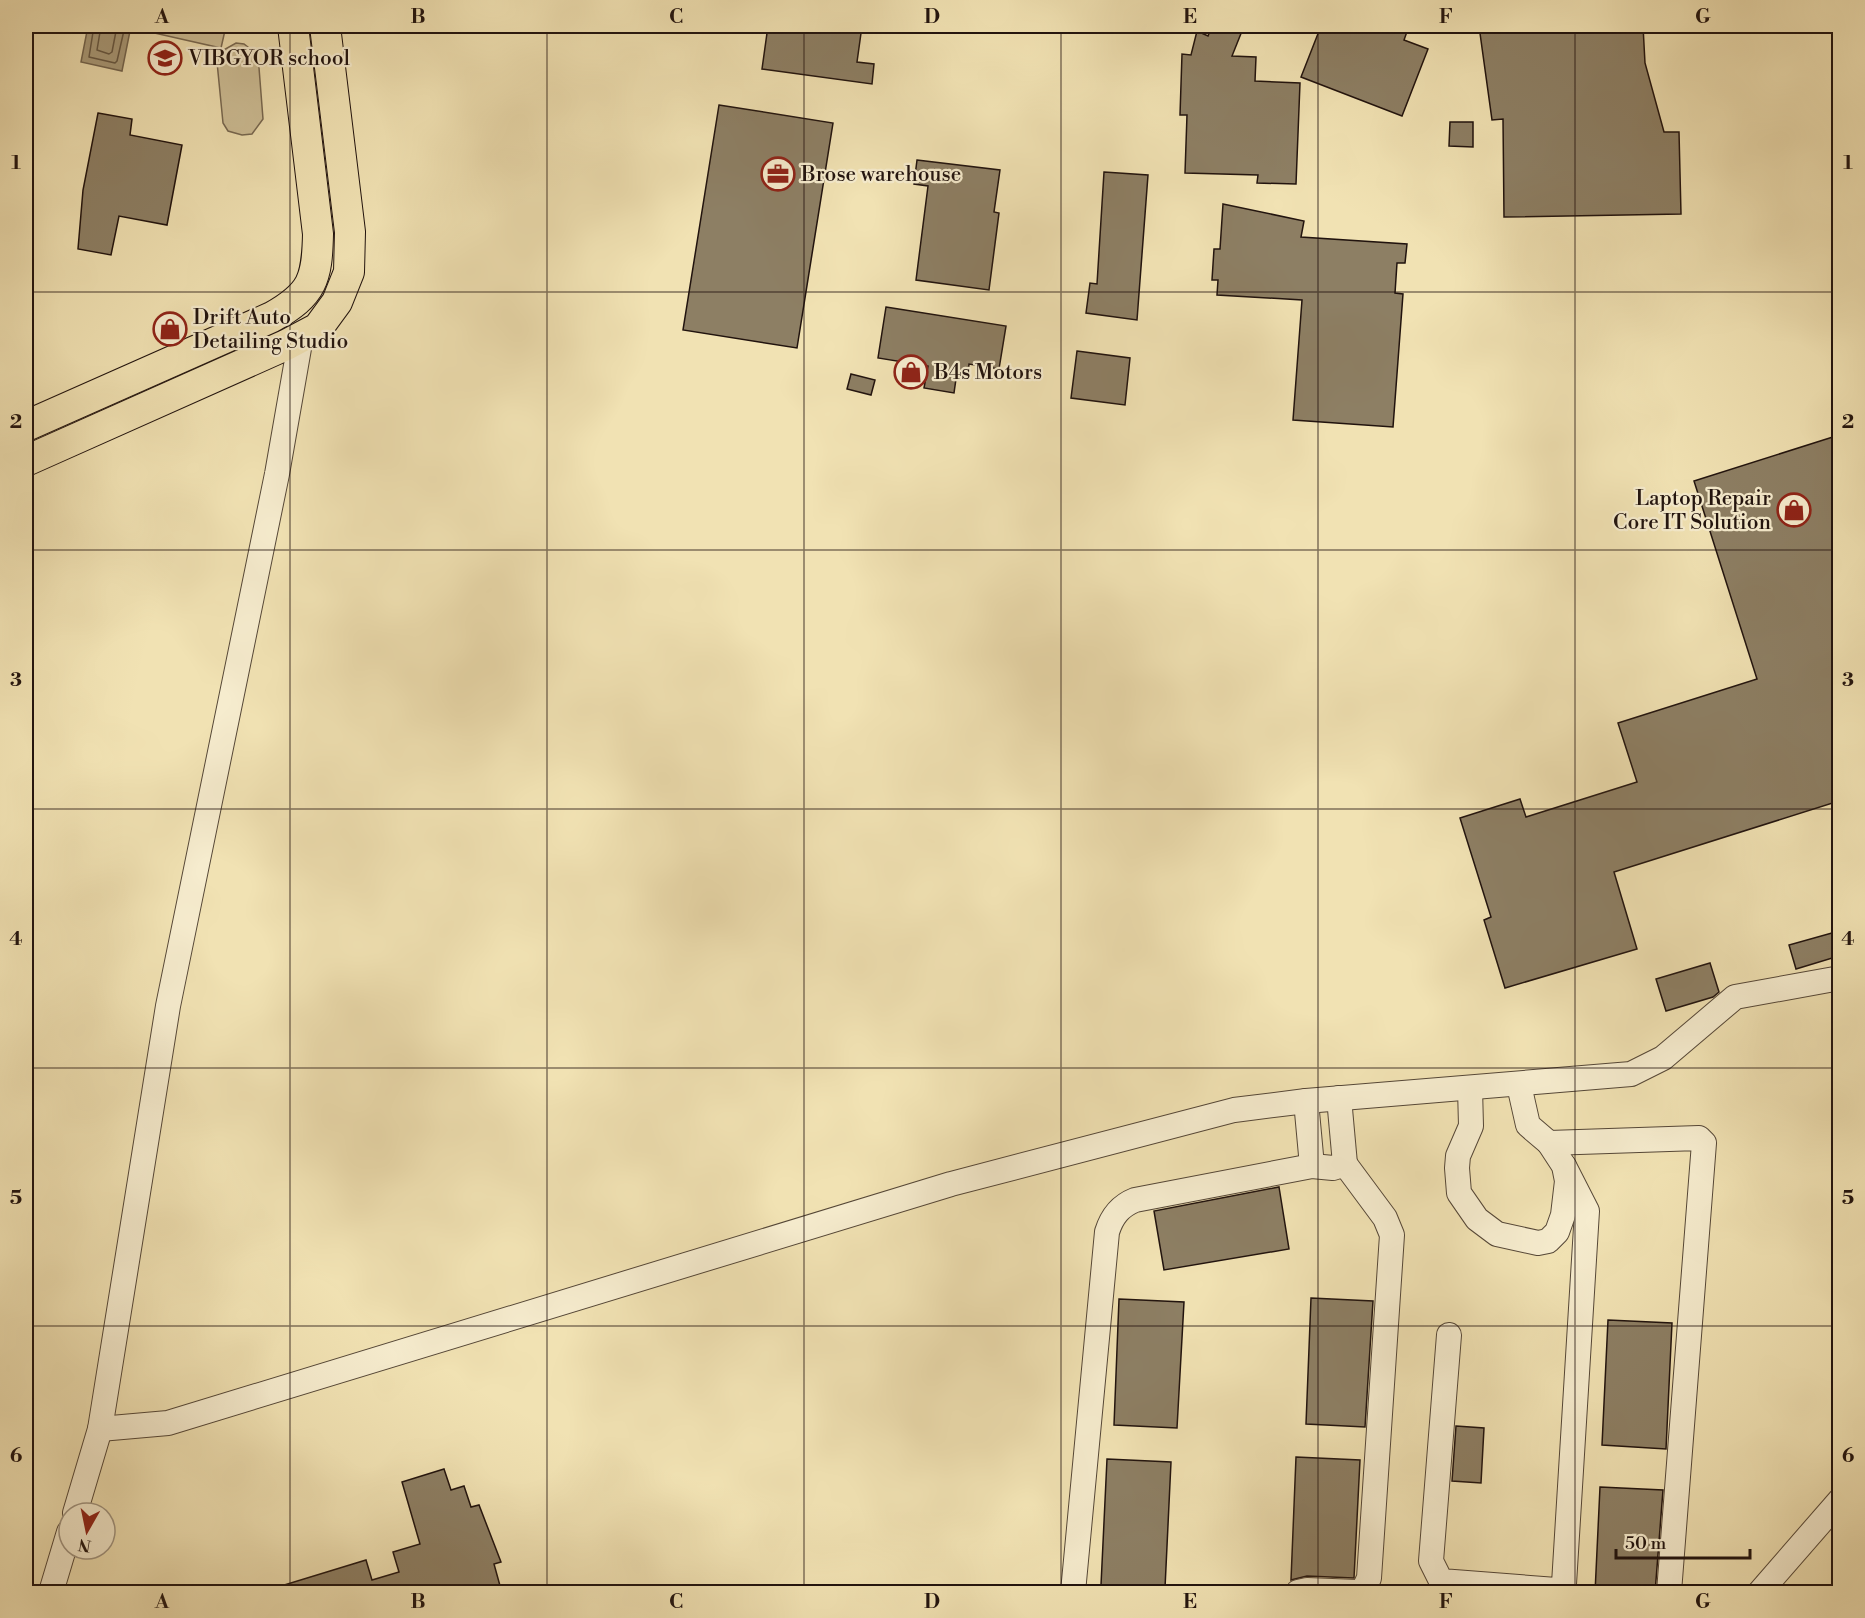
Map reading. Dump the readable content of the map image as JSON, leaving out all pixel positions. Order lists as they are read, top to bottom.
{
  "places": {
    "school or university": ["VIBGYOR school"],
    "office": ["Brose warehouse"],
    "shop": ["Drift Auto Detailing Studio", "B4s Motors", "Laptop Repair Core IT Solution"]
  },
  "scale_bar": "50 m",
  "north": "bottom",
  "grid": {
    "columns": [
      "A",
      "B",
      "C",
      "D",
      "E",
      "F",
      "G"
    ],
    "rows": [
      "1",
      "2",
      "3",
      "4",
      "5",
      "6"
    ]
  }
}
